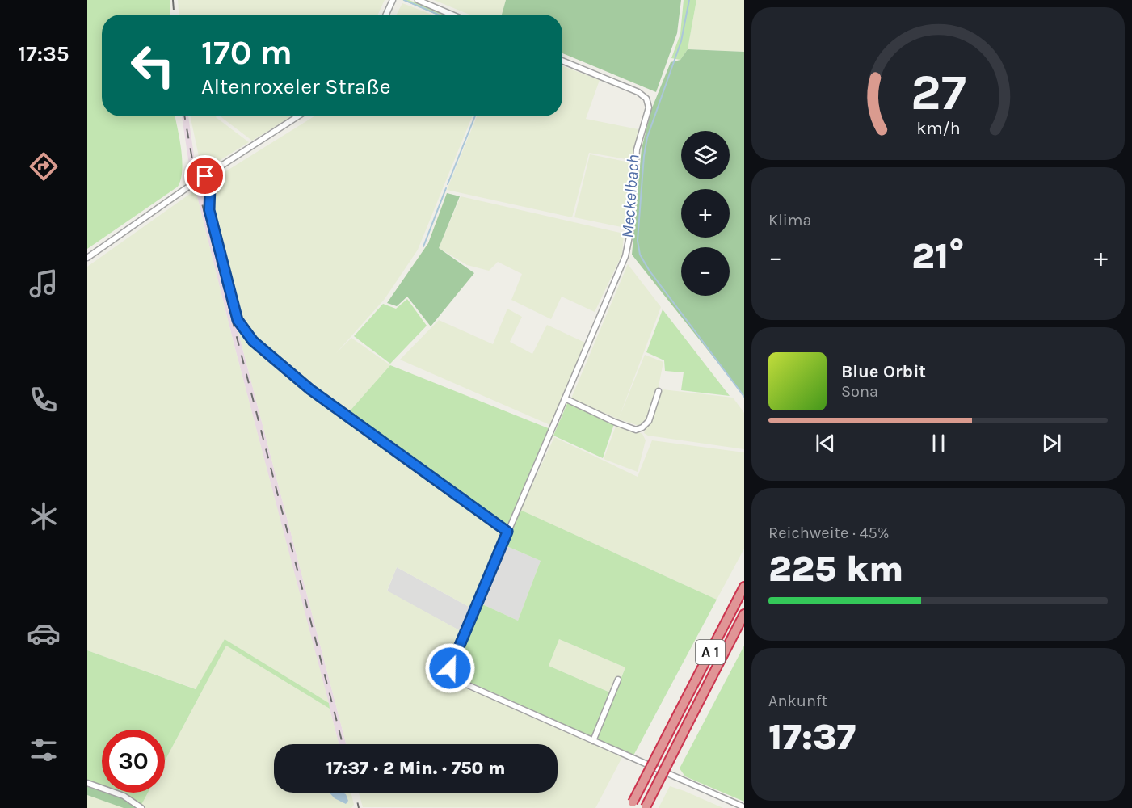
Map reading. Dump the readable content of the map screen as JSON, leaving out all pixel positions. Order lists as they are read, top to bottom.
{
  "streets": {
    "highway": ["A 1"]
  },
  "water": ["Meckelbach"],
  "page": {
    "tabs": "17:35",
    "turn": ["170 m", "Altenroxeler Straße"],
    "map_buttons": ["+", "−"],
    "tile": [
      "Klima",
      ["Reichweite · 45%", "225 km"],
      ["Ankunft", "17:37"]
    ],
    "heat": ["−", "21°", "+"],
    "song": ["Blue Orbit", "Sona"],
    "limit": "30",
    "trip": "17:37 · 2 Min. · 750 m",
    "gauge": ["27", "km/h"]
  }
}
